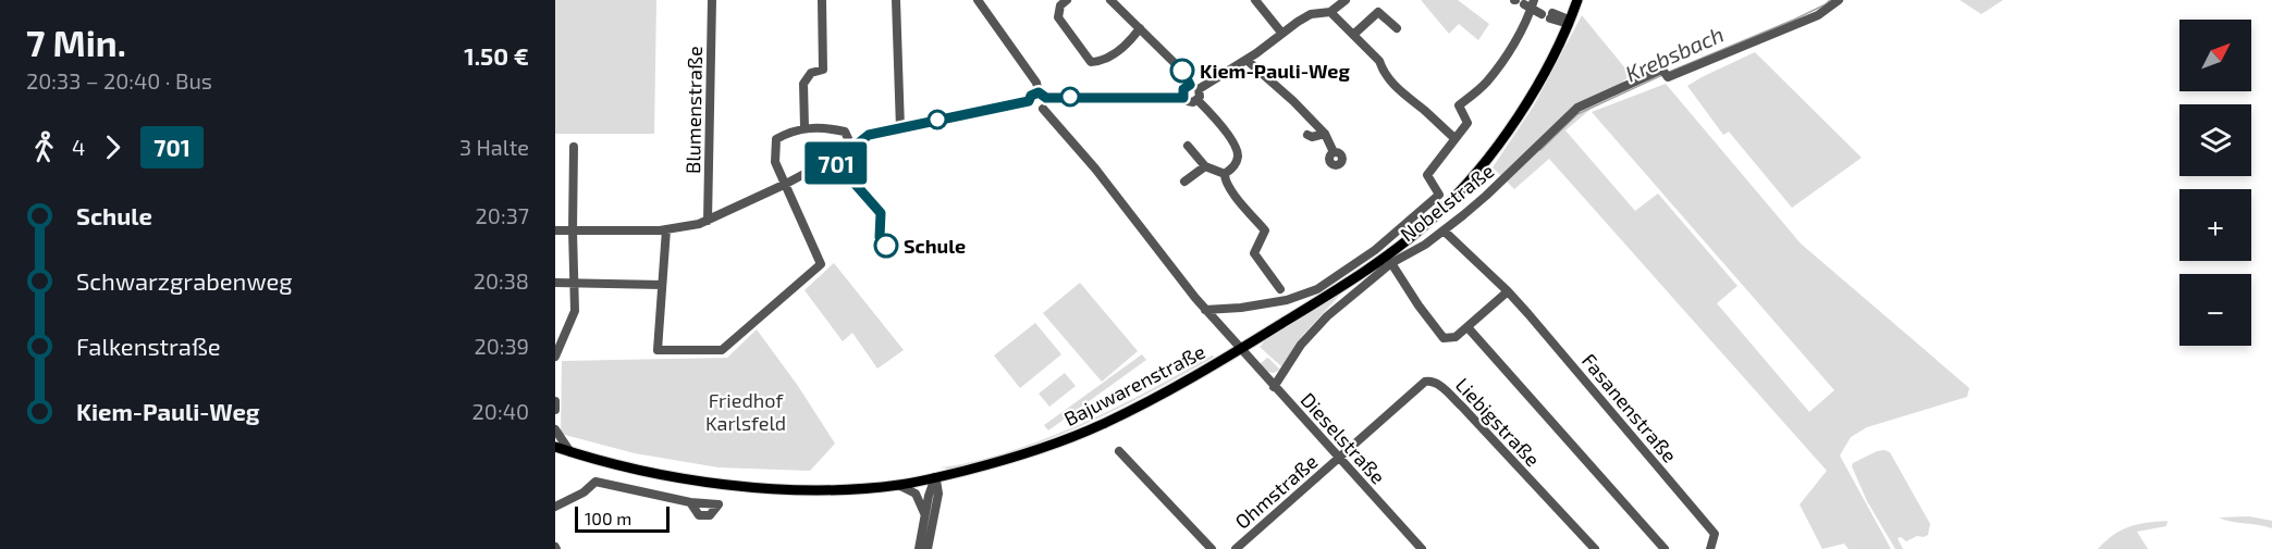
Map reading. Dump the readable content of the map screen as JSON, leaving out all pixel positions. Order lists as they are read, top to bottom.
{
  "streets": {
    "main road": ["Bajuwarenstraße"],
    "street": [
      "Blumenstraße",
      "Nobelstraße",
      "Fasanenstraße",
      "Liebigstraße",
      "Dieselstraße",
      "Ohmstraße"
    ]
  },
  "crossings": [
    ["Nobelstraße", "Fasanenstraße"],
    ["Nobelstraße", "Dieselstraße"],
    ["Bajuwarenstraße", "Dieselstraße"],
    ["Liebigstraße", "Dieselstraße"],
    ["Liebigstraße", "Ohmstraße"],
    ["Dieselstraße", "Ohmstraße"]
  ],
  "water": ["Krebsbach"],
  "parks": ["Friedhof Karlsfeld"],
  "places": ["Kiem-Pauli-Weg", "Schule"],
  "lines": ["bus line 701"],
  "scale_bar": "100 m",
  "north": "top right",
  "page": {
    "heading": ["7 Min.", "20:33 – 20:40 · Bus", "1.50 €"],
    "on_map": "701",
    "map_buttons": ["+", "−"],
    "legs": ["4", "701", "3 Halte"],
    "list": [
      {
        "name": "Schule",
        "value": "20:37"
      },
      {
        "name": "Schwarzgrabenweg",
        "value": "20:38"
      },
      {
        "name": "Falkenstraße",
        "value": "20:39"
      },
      {
        "name": "Kiem-Pauli-Weg",
        "value": "20:40"
      }
    ],
    "scale": "100 m"
  }
}
